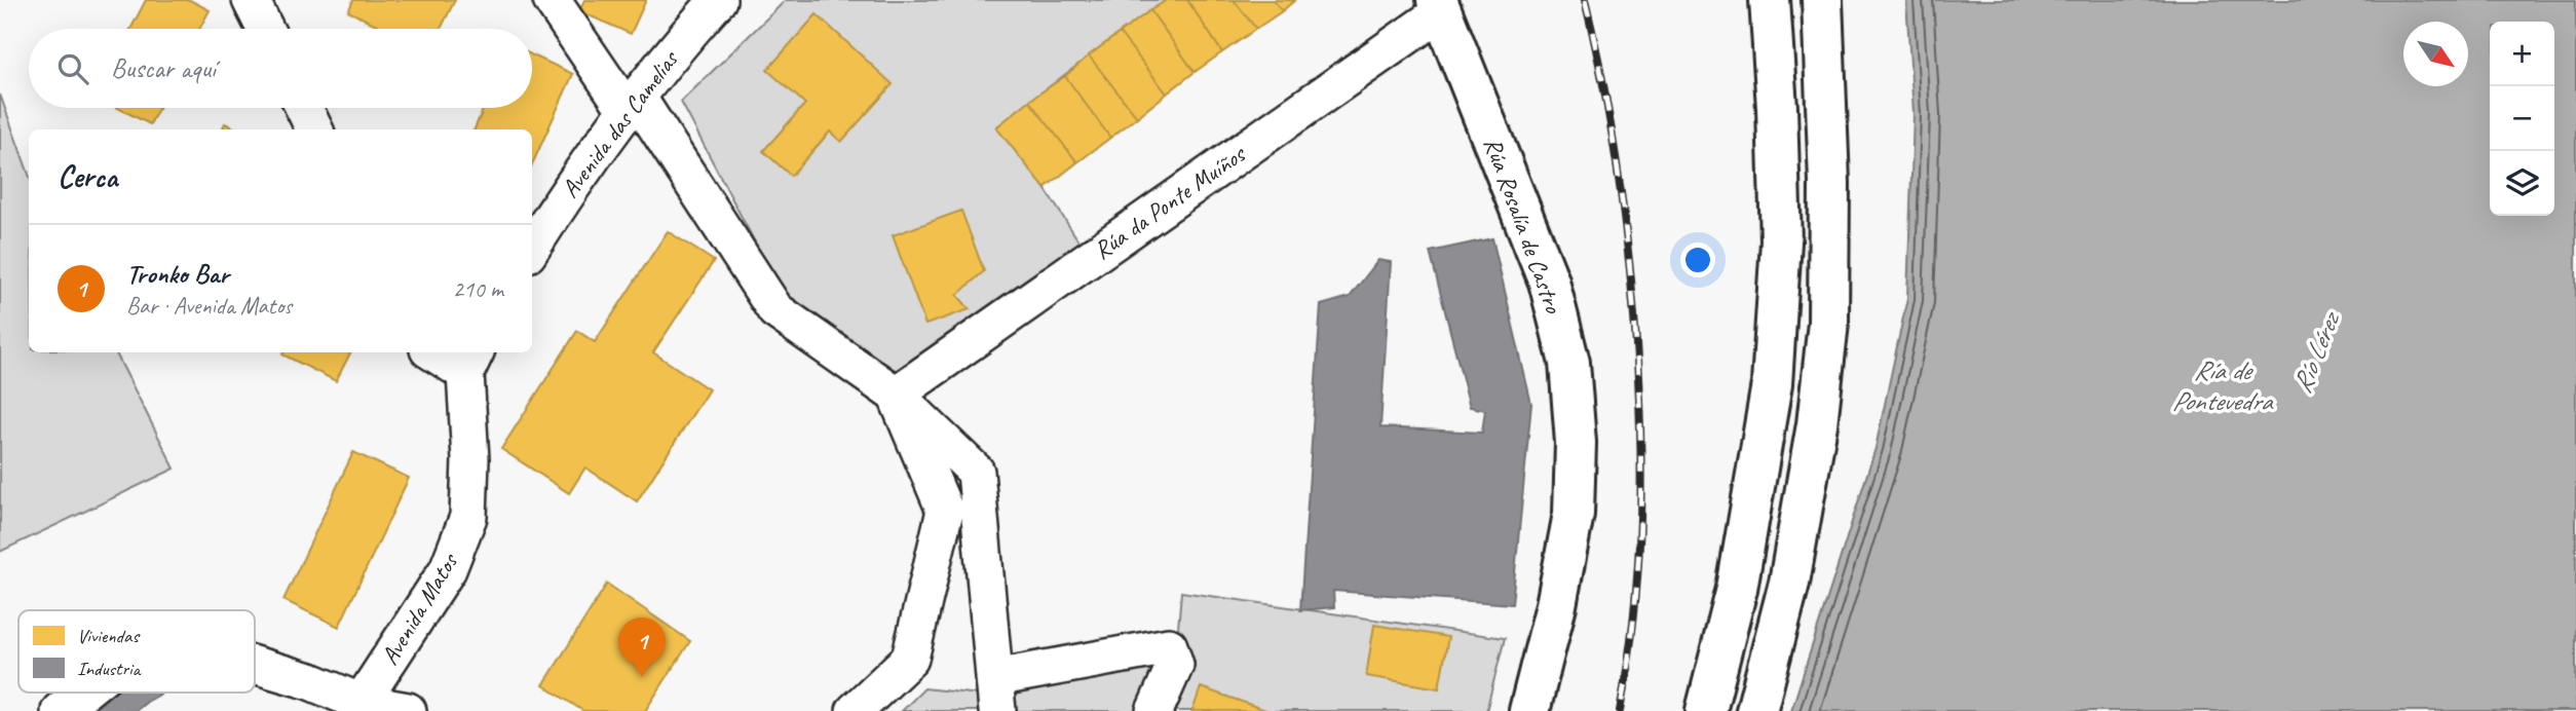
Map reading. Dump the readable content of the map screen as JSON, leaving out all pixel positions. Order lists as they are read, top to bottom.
{
  "streets": {
    "main road": ["Rúa Rosalía de Castro"],
    "street": ["Avenida das Camelias", "Rúa da Ponte Muíños", "Avenida Matos"]
  },
  "crossings": [
    ["Rúa da Ponte Muíños", "Rúa Rosalía de Castro"]
  ],
  "water": ["Río Lérez", "Ría de Pontevedra"],
  "legend": ["Viviendas", "Industria"],
  "north": "bottom right",
  "page": {
    "map_buttons": ["+", "−"],
    "search": "Buscar aquí",
    "heading": "Cerca",
    "list": [
      {
        "mark": "1",
        "name": "Tronko Bar",
        "note": "Bar · Avenida Matos",
        "value": "210 m"
      }
    ],
    "pins": "1"
  }
}
